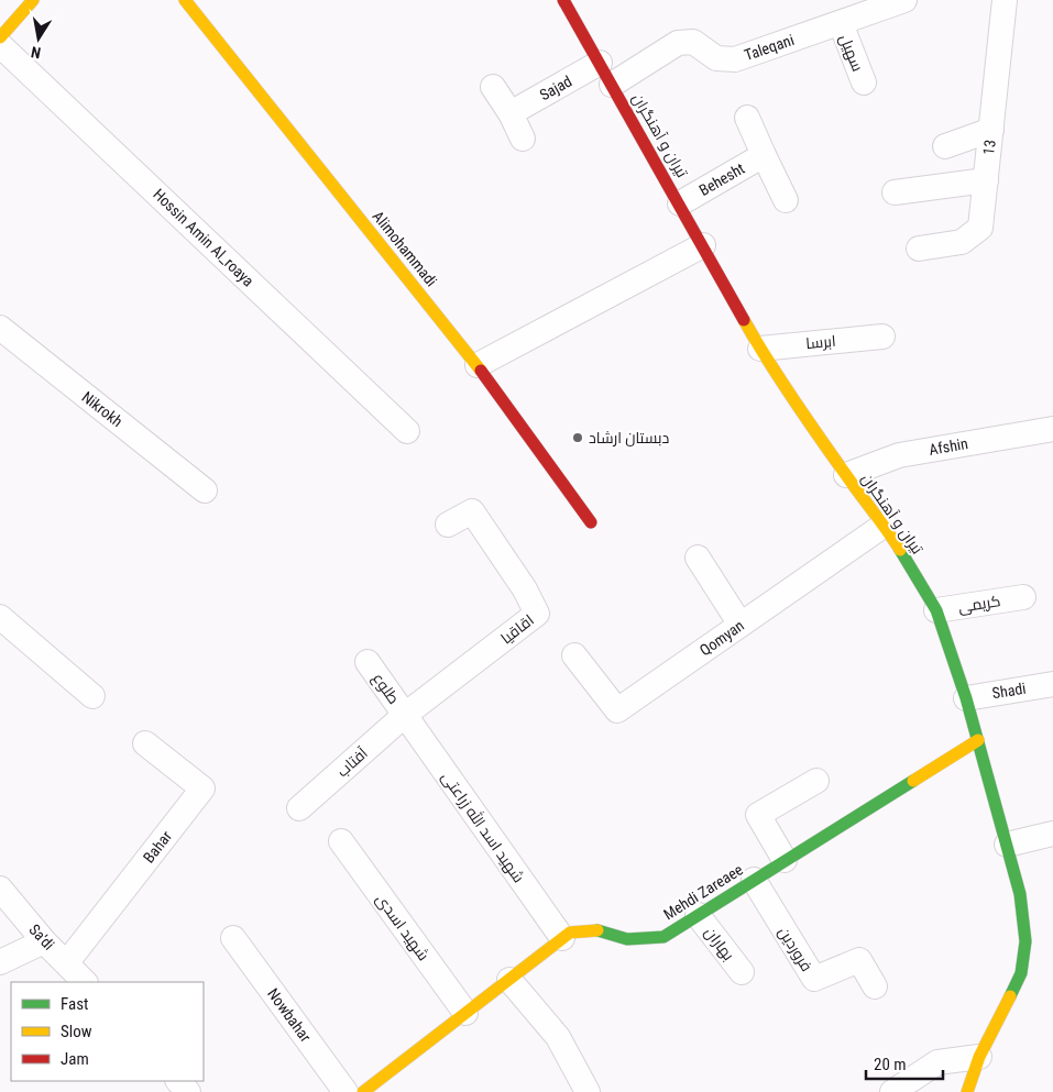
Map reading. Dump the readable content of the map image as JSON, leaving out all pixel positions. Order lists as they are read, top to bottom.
{
  "streets": {
    "street": [
      "Taleqani",
      "سهیل",
      "Sajad",
      "تیران و آهنگران",
      "13",
      "Behesht",
      "Hossin Amin Al_roaya",
      "Alimohammadi",
      "ابرسا",
      "Nikrokh",
      "Afshin",
      "کریمی",
      "اقاقیا",
      "Qomyan",
      "طلوع",
      "Shadi",
      "آفتاب",
      "شهید اسد الله زراعتی",
      "Bahar",
      "Mehdi Zareaee",
      "شهید اسدی",
      "Sa'di",
      "بهاران",
      "فروردین",
      "Nowbahar"
    ]
  },
  "crossings": [
    ["Taleqani", "سهیل"],
    ["Taleqani", "تیران و آهنگران"],
    ["Sajad", "تیران و آهنگران"],
    ["تیران و آهنگران", "Behesht"],
    ["تیران و آهنگران", "ابرسا"],
    ["تیران و آهنگران", "Afshin"],
    ["تیران و آهنگران", "کریمی"],
    ["تیران و آهنگران", "Qomyan"],
    ["تیران و آهنگران", "Shadi"],
    ["تیران و آهنگران", "Mehdi Zareaee"],
    ["اقاقیا", "طلوع"],
    ["اقاقیا", "آفتاب"],
    ["اقاقیا", "شهید اسد الله زراعتی"],
    ["طلوع", "آفتاب"],
    ["طلوع", "شهید اسد الله زراعتی"],
    ["آفتاب", "شهید اسد الله زراعتی"],
    ["شهید اسد الله زراعتی", "Mehdi Zareaee"],
    ["Bahar", "Sa'di"],
    ["Mehdi Zareaee", "شهید اسدی"],
    ["Mehdi Zareaee", "بهاران"],
    ["Mehdi Zareaee", "فروردین"]
  ],
  "places": ["دبستان ارشاد"],
  "legend": ["Fast", "Slow", "Jam"],
  "scale_bar": "20 m",
  "north": "bottom"
}
